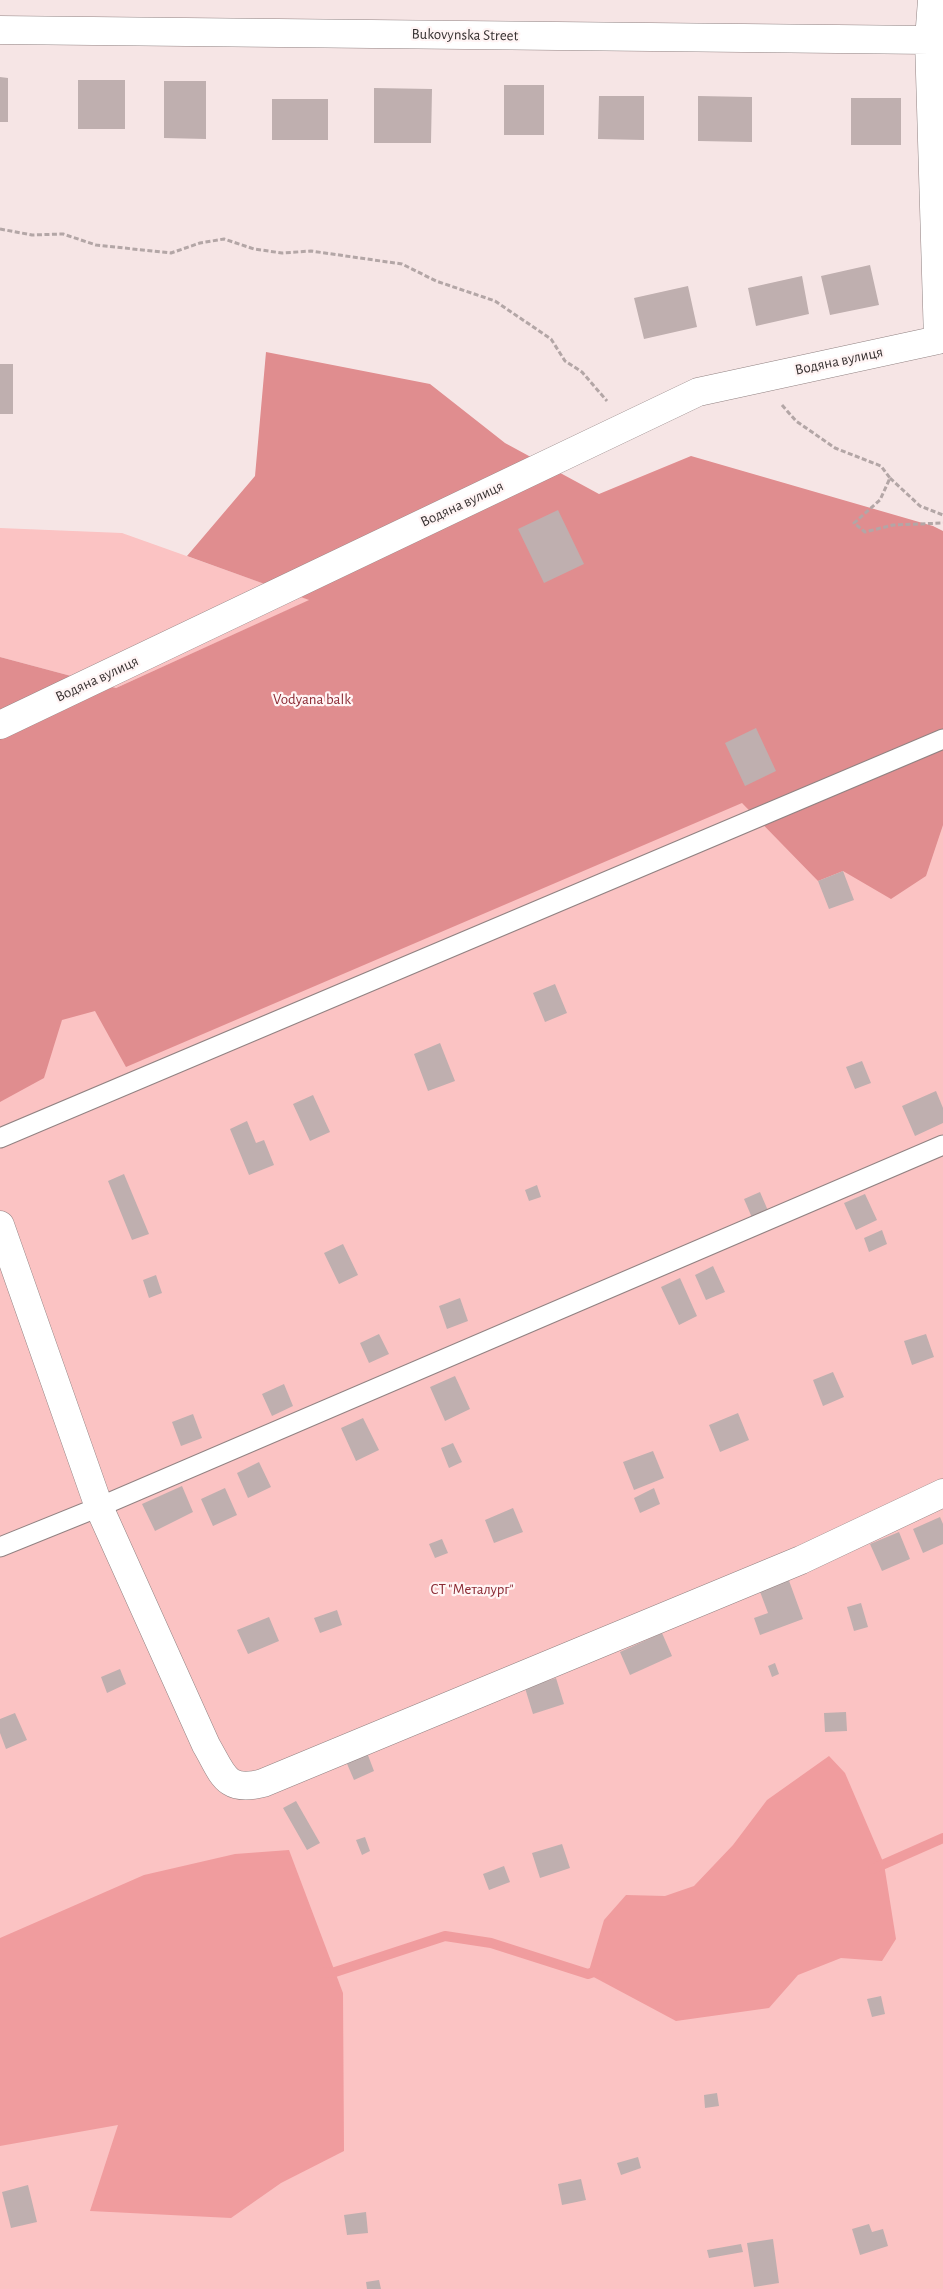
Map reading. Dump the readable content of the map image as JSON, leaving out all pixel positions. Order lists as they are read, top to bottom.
{
  "streets": {
    "street": ["Bukovynska Street", "Водяна вулиця"]
  },
  "parks": ["Vodyana balk", "СТ \"Металург\""]
}
